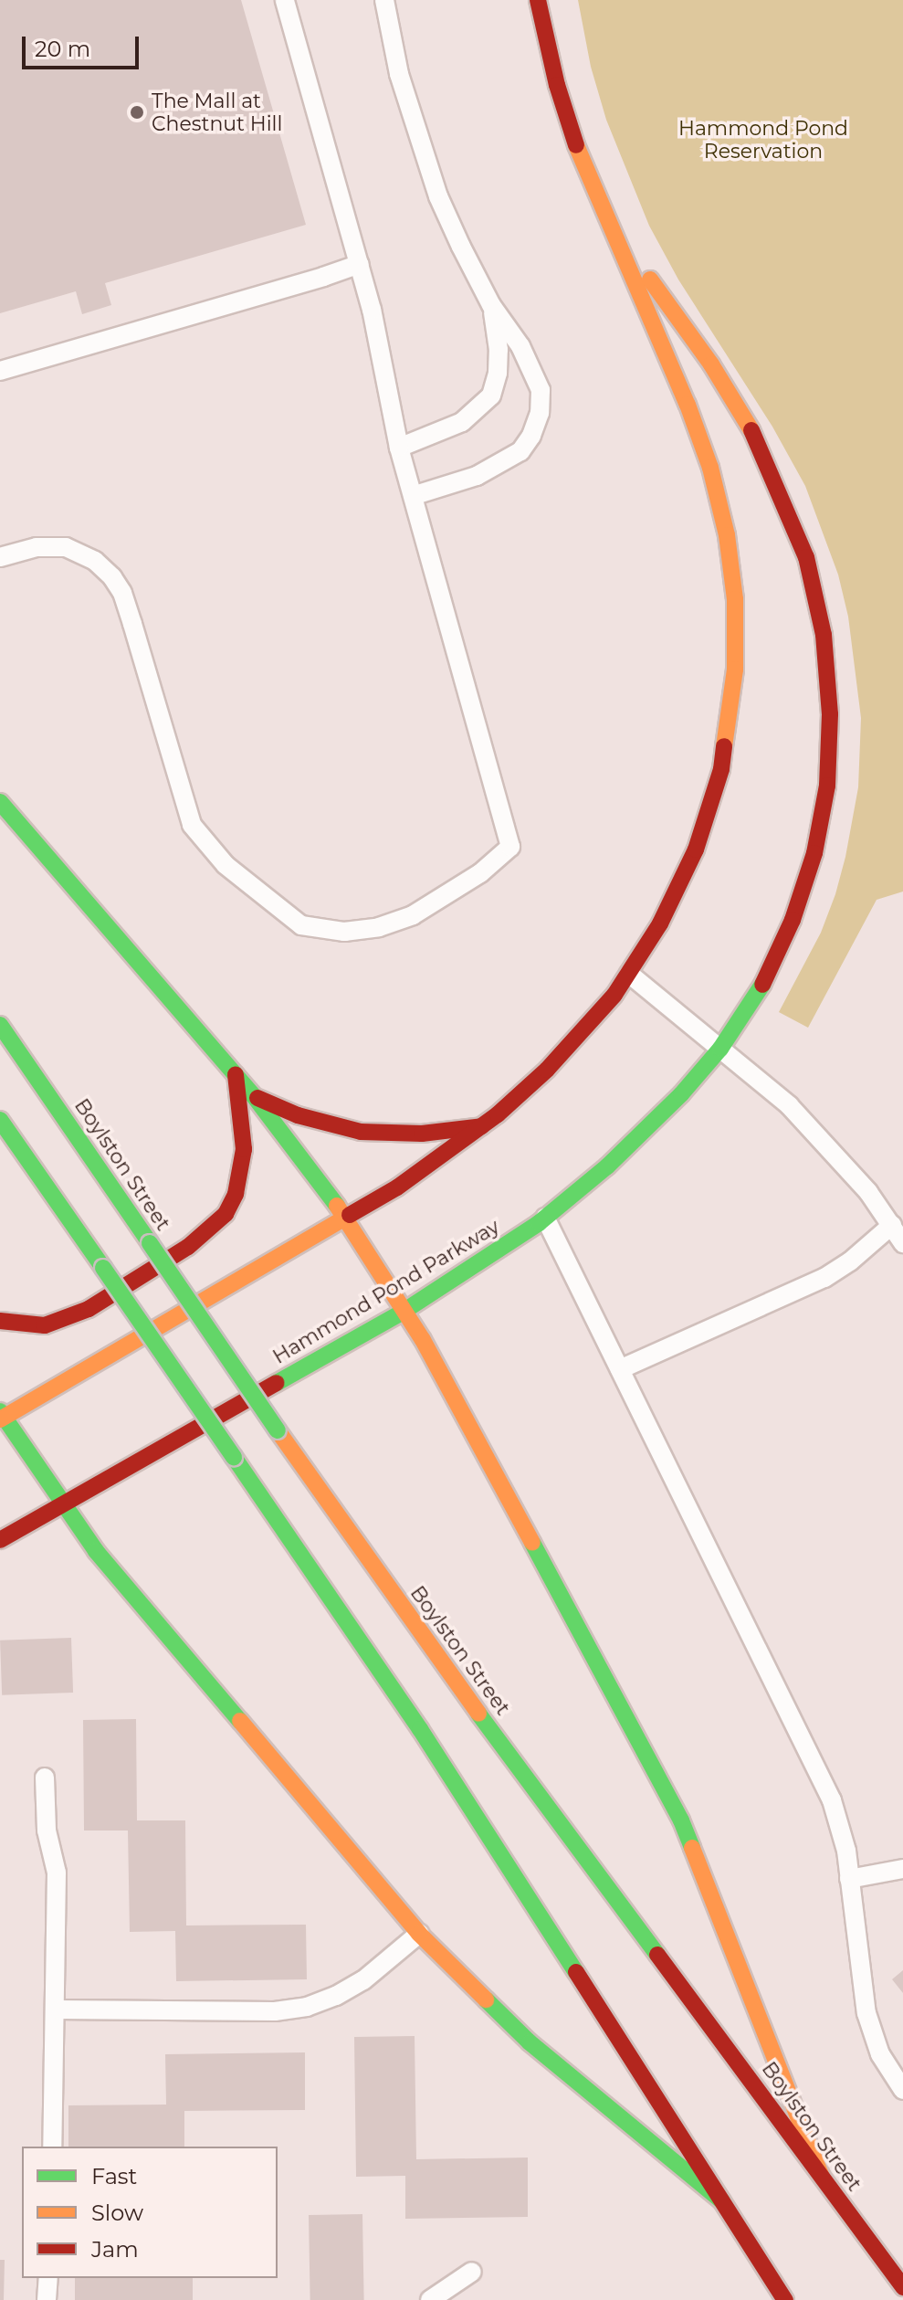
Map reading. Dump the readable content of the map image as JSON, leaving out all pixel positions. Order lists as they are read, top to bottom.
{
  "streets": {
    "main road": ["Boylston Street", "Hammond Pond Parkway"]
  },
  "parks": ["Hammond Pond Reservation"],
  "places": ["The Mall at Chestnut Hill"],
  "legend": ["Fast", "Slow", "Jam"],
  "scale_bar": "20 m"
}
